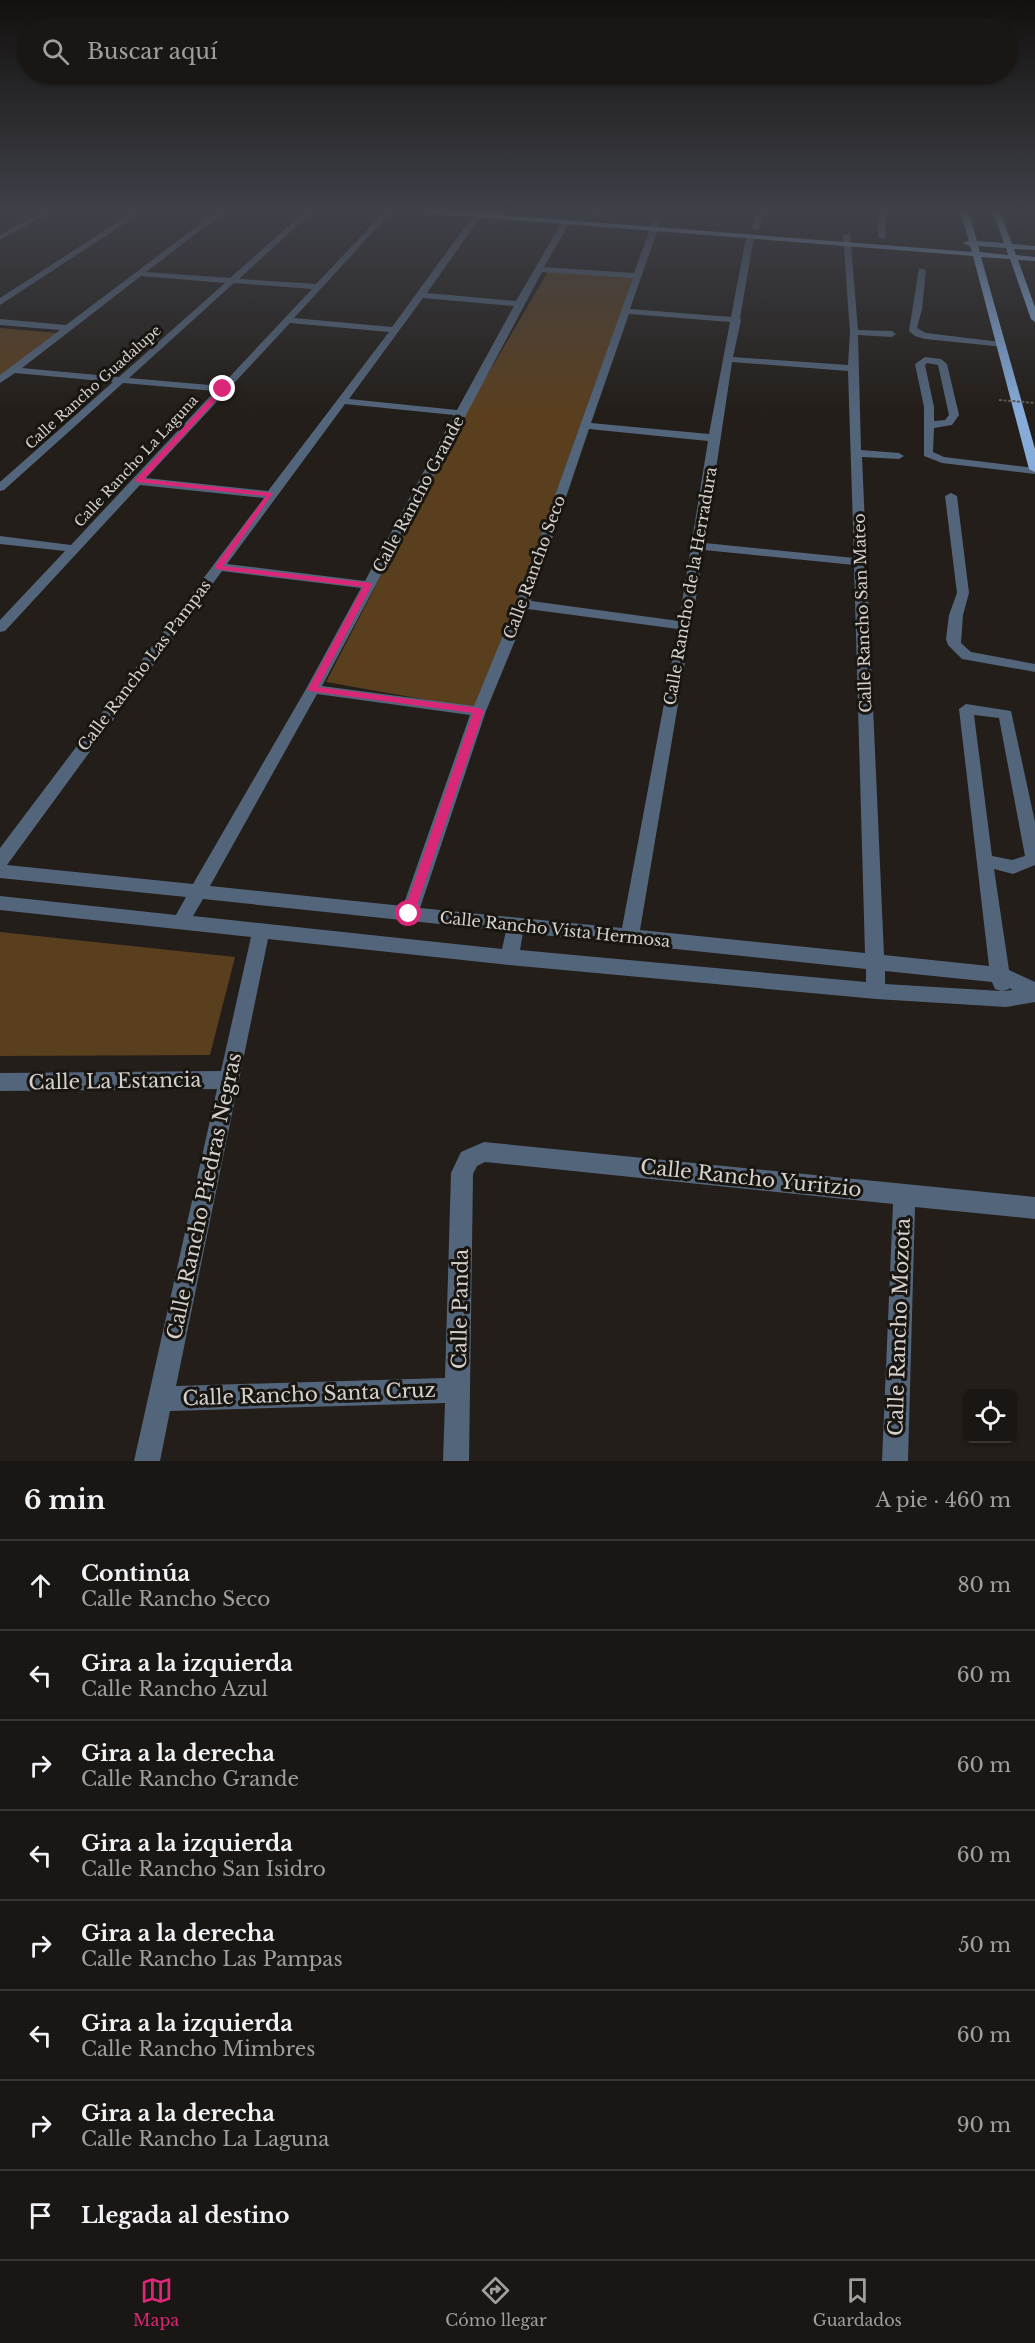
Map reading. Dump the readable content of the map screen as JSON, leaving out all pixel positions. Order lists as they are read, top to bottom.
{
  "streets": {
    "street": [
      "Calle Rancho Guadalupe",
      "Calle Rancho La Laguna",
      "Calle Rancho Grande",
      "Calle Rancho Seco",
      "Calle Rancho de la Herradura",
      "Calle Rancho San Mateo",
      "Calle Rancho Las Pampas",
      "Calle Rancho Vista Hermosa",
      "Calle La Estancia",
      "Calle Rancho Yuritzio",
      "Calle Rancho Piedras Negras",
      "Calle Panda",
      "Calle Rancho Mozota",
      "Calle Rancho Santa Cruz"
    ]
  },
  "crossings": [
    ["Calle Rancho Grande", "Calle Rancho Vista Hermosa"],
    ["Calle Rancho Seco", "Calle Rancho Vista Hermosa"],
    ["Calle Rancho de la Herradura", "Calle Rancho Vista Hermosa"],
    ["Calle Rancho San Mateo", "Calle Rancho Vista Hermosa"],
    ["Calle Rancho Vista Hermosa", "Calle Rancho Piedras Negras"],
    ["Calle La Estancia", "Calle Rancho Piedras Negras"],
    ["Calle Rancho Yuritzio", "Calle Panda"],
    ["Calle Rancho Yuritzio", "Calle Rancho Mozota"],
    ["Calle Rancho Piedras Negras", "Calle Rancho Santa Cruz"],
    ["Calle Panda", "Calle Rancho Santa Cruz"]
  ],
  "page": {
    "search": "Buscar aquí",
    "heading": ["6 min", "A pie · 460 m"],
    "list": [
      ["Continúa", "Calle Rancho Seco", "80 m"],
      ["Gira a la izquierda", "Calle Rancho Azul", "60 m"],
      ["Gira a la derecha", "Calle Rancho Grande", "60 m"],
      ["Gira a la izquierda", "Calle Rancho San Isidro", "60 m"],
      ["Gira a la derecha", "Calle Rancho Las Pampas", "50 m"],
      ["Gira a la izquierda", "Calle Rancho Mimbres", "60 m"],
      ["Gira a la derecha", "Calle Rancho La Laguna", "90 m"],
      "Llegada al destino"
    ],
    "nav": ["Mapa", "Cómo llegar", "Guardados"]
  }
}
